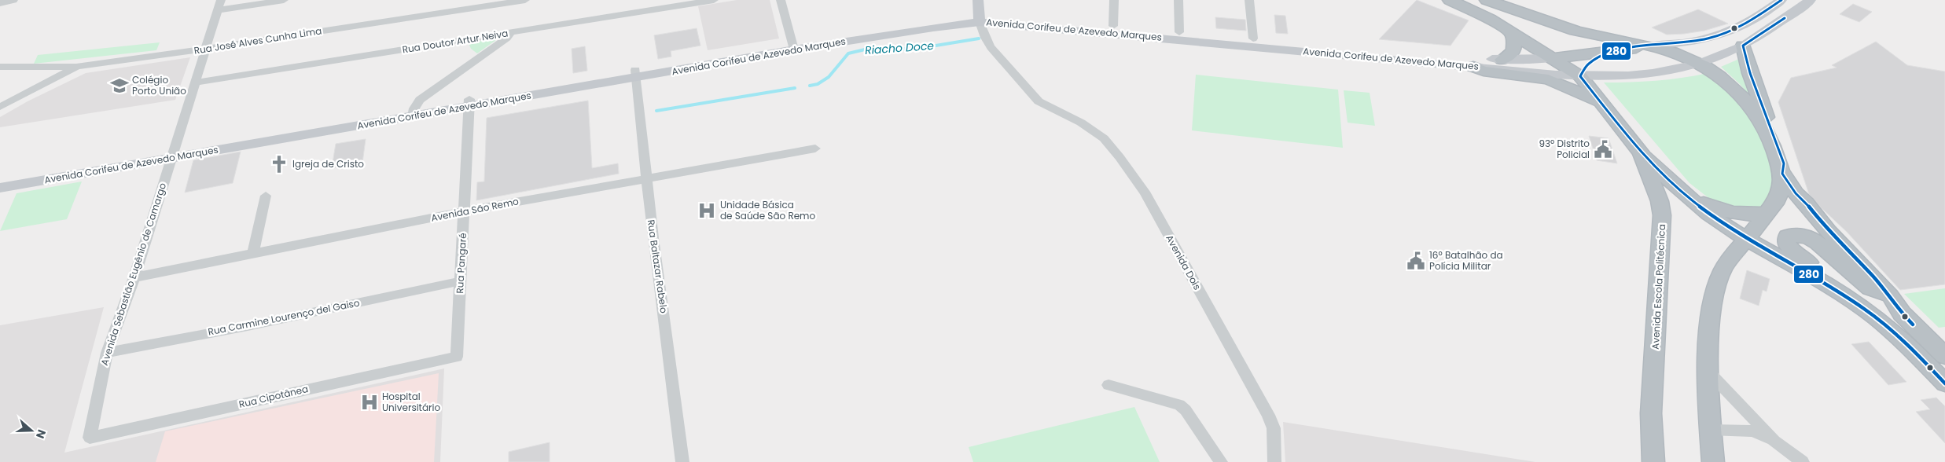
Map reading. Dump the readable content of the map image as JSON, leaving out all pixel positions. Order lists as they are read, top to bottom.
{
  "streets": {
    "highway": ["Avenida Corifeu de Azevedo Marques", "Avenida Escola Politécnica"],
    "street": [
      "Rua José Alves Cunha Lima",
      "Rua Doutor Artur Neiva",
      "Avenida São Remo",
      "Avenida Dois",
      "Rua Pangaré",
      "Rua Baltazar Rabelo",
      "Avenida Sebastião Eugênio de Camargo",
      "Rua Carmine Lourenço del Gaiso",
      "Rua Cipotânea"
    ]
  },
  "crossings": [
    ["Avenida Corifeu de Azevedo Marques", "Avenida Dois"],
    ["Avenida Corifeu de Azevedo Marques", "Rua Pangaré"],
    ["Avenida Corifeu de Azevedo Marques", "Rua Baltazar Rabelo"],
    ["Avenida Corifeu de Azevedo Marques", "Avenida Sebastião Eugênio de Camargo"],
    ["Avenida Corifeu de Azevedo Marques", "Avenida Escola Politécnica"],
    ["Rua José Alves Cunha Lima", "Avenida Sebastião Eugênio de Camargo"],
    ["Rua Doutor Artur Neiva", "Avenida Sebastião Eugênio de Camargo"],
    ["Avenida São Remo", "Rua Pangaré"],
    ["Avenida São Remo", "Rua Baltazar Rabelo"],
    ["Avenida São Remo", "Avenida Sebastião Eugênio de Camargo"],
    ["Rua Pangaré", "Rua Carmine Lourenço del Gaiso"],
    ["Rua Pangaré", "Rua Cipotânea"],
    ["Avenida Sebastião Eugênio de Camargo", "Rua Carmine Lourenço del Gaiso"],
    ["Avenida Sebastião Eugênio de Camargo", "Rua Cipotânea"]
  ],
  "water": ["Riacho Doce"],
  "places": {
    "school or university": ["Colégio Porto União"],
    "public building": ["93º Distrito Policial", "16º Batalhão da Polícia Militar"],
    "church": ["Igreja de Cristo"],
    "hospital": ["Unidade Básica de Saúde São Remo", "Hospital Universitário"]
  },
  "lines": ["transit line 280"],
  "north": "right"
}
